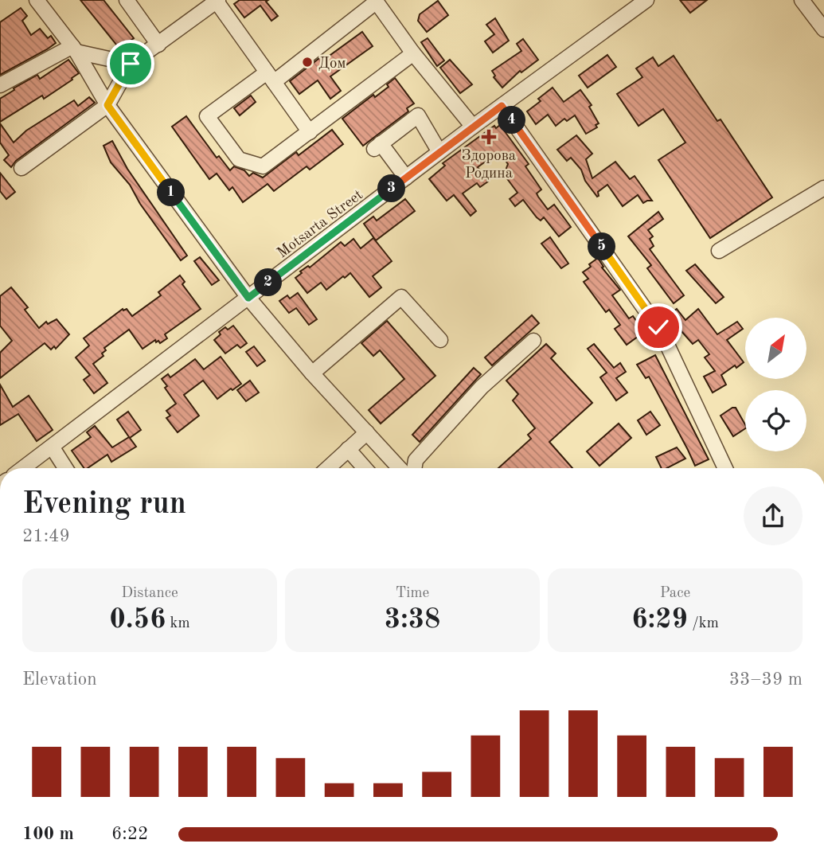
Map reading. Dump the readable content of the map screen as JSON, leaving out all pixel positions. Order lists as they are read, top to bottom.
{
  "streets": {
    "street": ["Motsarta Street"]
  },
  "places": {
    "other": ["Дом"],
    "health": ["Здорова Родина"]
  },
  "north": "top right",
  "page": {
    "pins": [
      "4",
      "3",
      "1",
      "5",
      "2"
    ],
    "heading": ["Evening run", "21:49"],
    "stats": [
      ["Distance", "0.56 km"],
      ["Time", "3:38"],
      ["Pace", "6:29 /km"]
    ],
    "chart": ["Elevation", "33–39 m"],
    "list": [
      {
        "name": "100 m",
        "note": "6:22"
      }
    ]
  }
}
